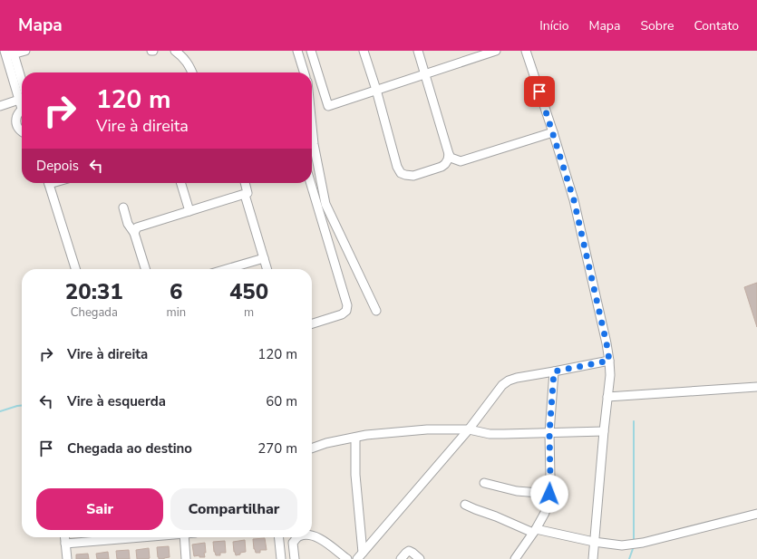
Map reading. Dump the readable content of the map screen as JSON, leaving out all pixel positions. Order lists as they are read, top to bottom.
{
  "page": {
    "header": "Mapa",
    "nav": [
      "Início",
      "Mapa",
      "Sobre",
      "Contato"
    ],
    "turn": ["120 m", "Vire à direita"],
    "then": "Depois",
    "eta": [
      "20:31",
      "Chegada",
      "6",
      "min",
      "450",
      "m"
    ],
    "list": [
      {
        "name": "Vire à direita",
        "value": "120 m"
      },
      {
        "name": "Vire à esquerda",
        "value": "60 m"
      },
      {
        "name": "Chegada ao destino",
        "value": "270 m"
      }
    ],
    "buttons": ["Sair", "Compartilhar"]
  }
}
